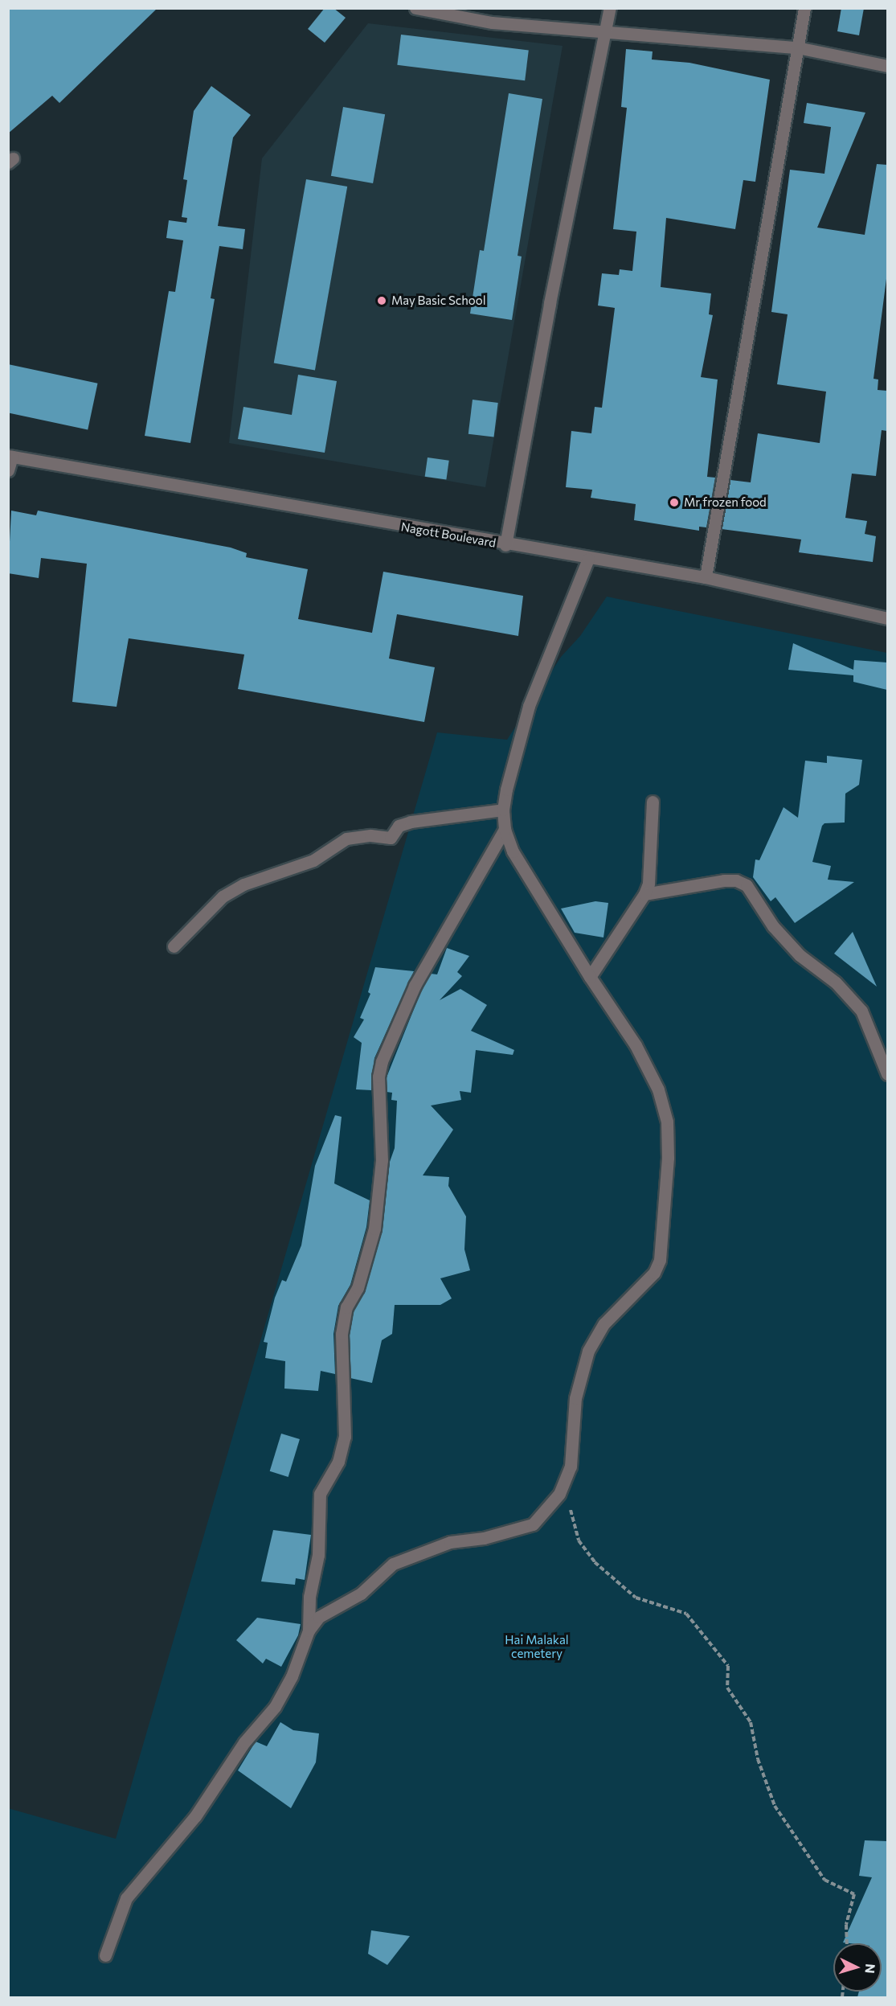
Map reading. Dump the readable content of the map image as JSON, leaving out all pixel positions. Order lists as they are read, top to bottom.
{
  "streets": {
    "street": ["Nagott Boulevard"]
  },
  "parks": ["Hai Malakal cemetery"],
  "places": ["May Basic School", "Mr frozen food"],
  "north": "right"
}
